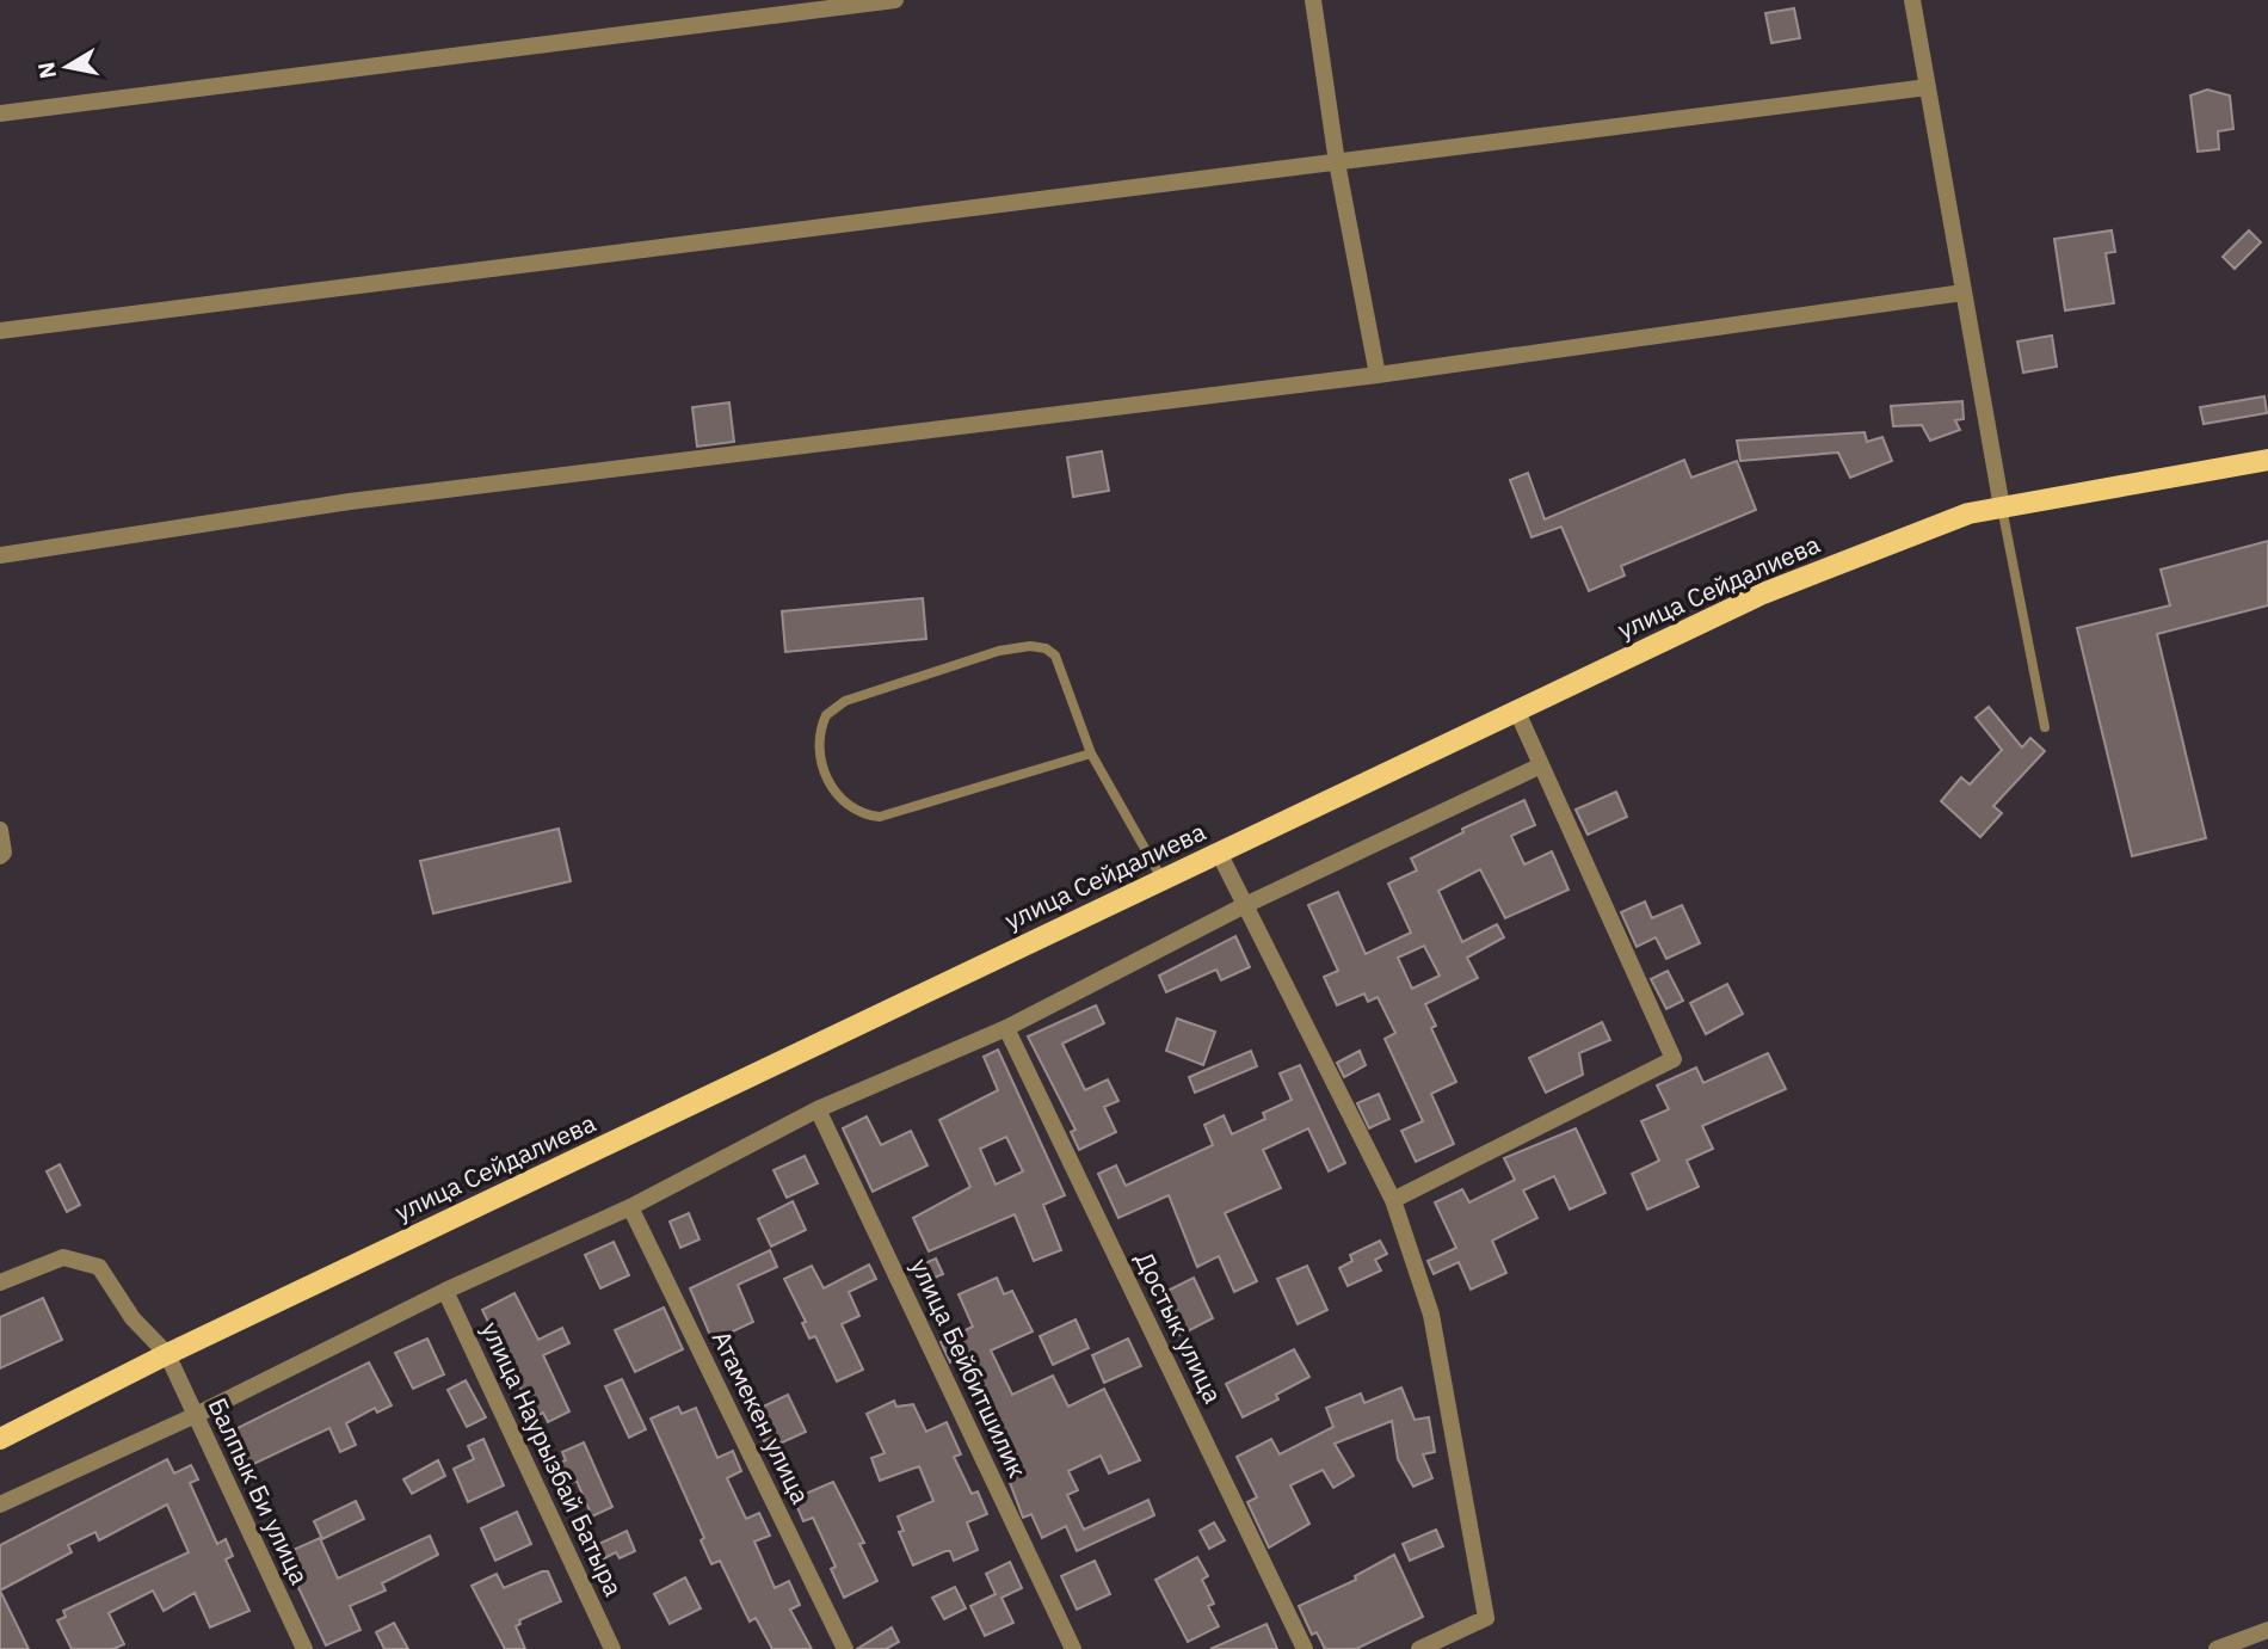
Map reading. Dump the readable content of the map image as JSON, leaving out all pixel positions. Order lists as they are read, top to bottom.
{
  "streets": {
    "main road": ["улица Сейдалиева"],
    "street": [
      "Достык улица",
      "улица Бейбитшилик",
      "Атамекен улица",
      "улица Наурызбай Батыра",
      "Балпык Би улица"
    ]
  },
  "crossings": [
    ["улица Сейдалиева", "Балпык Би улица"]
  ],
  "north": "left"
}
